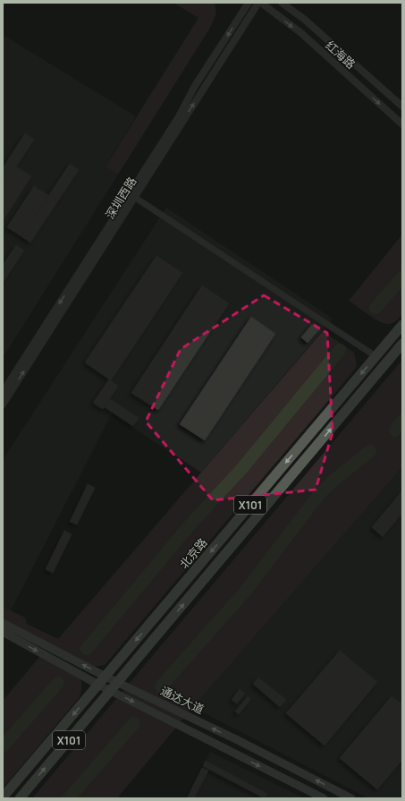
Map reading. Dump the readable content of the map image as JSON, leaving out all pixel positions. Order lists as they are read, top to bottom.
{
  "streets": {
    "main road": ["X101", "北京路", "通达大道"],
    "street": ["红海路", "深圳西路"]
  },
  "crossings": [
    ["X101", "通达大道"],
    ["北京路", "通达大道"]
  ]
}
